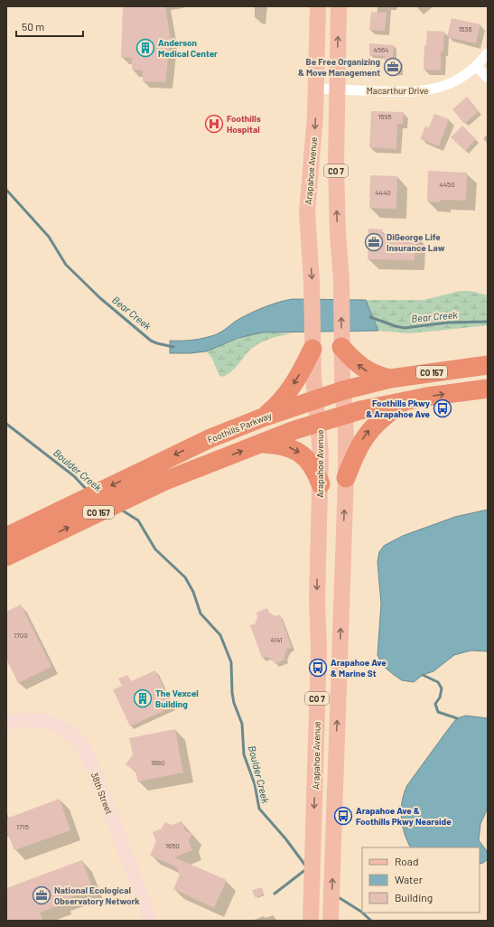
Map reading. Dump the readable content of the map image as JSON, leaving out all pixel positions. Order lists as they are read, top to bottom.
{
  "streets": {
    "highway": ["CO 157", "Foothills Parkway"],
    "main road": ["Arapahoe Avenue", "CO 7"],
    "street": ["Macarthur Drive", "38th Street"]
  },
  "crossings": [
    ["Macarthur Drive", "Arapahoe Avenue"],
    ["Macarthur Drive", "CO 7"],
    ["Arapahoe Avenue", "CO 157"],
    ["Arapahoe Avenue", "Foothills Parkway"],
    ["CO 7", "CO 157"],
    ["CO 7", "Foothills Parkway"]
  ],
  "water": ["Bear Creek", "Boulder Creek"],
  "places": {
    "building": ["Anderson Medical Center", "The Vexcel Building"],
    "office": ["Be Free Organizing & Move Management", "DiGeorge Life Insurance Law", "National Ecological Observatory Network"],
    "hospital": ["Foothills Hospital"],
    "bus stop": ["Foothills Pkwy & Arapahoe Ave", "Arapahoe Ave & Marine St", "Arapahoe Ave & Foothills Pkwy Nearside"]
  },
  "house_numbers": [
    "1536",
    "4564",
    "1595",
    "4450",
    "4440",
    "1700",
    "4141",
    "1680",
    "1715",
    "1650"
  ],
  "legend": ["Road", "Water", "Building"],
  "scale_bar": "50 m"
}
